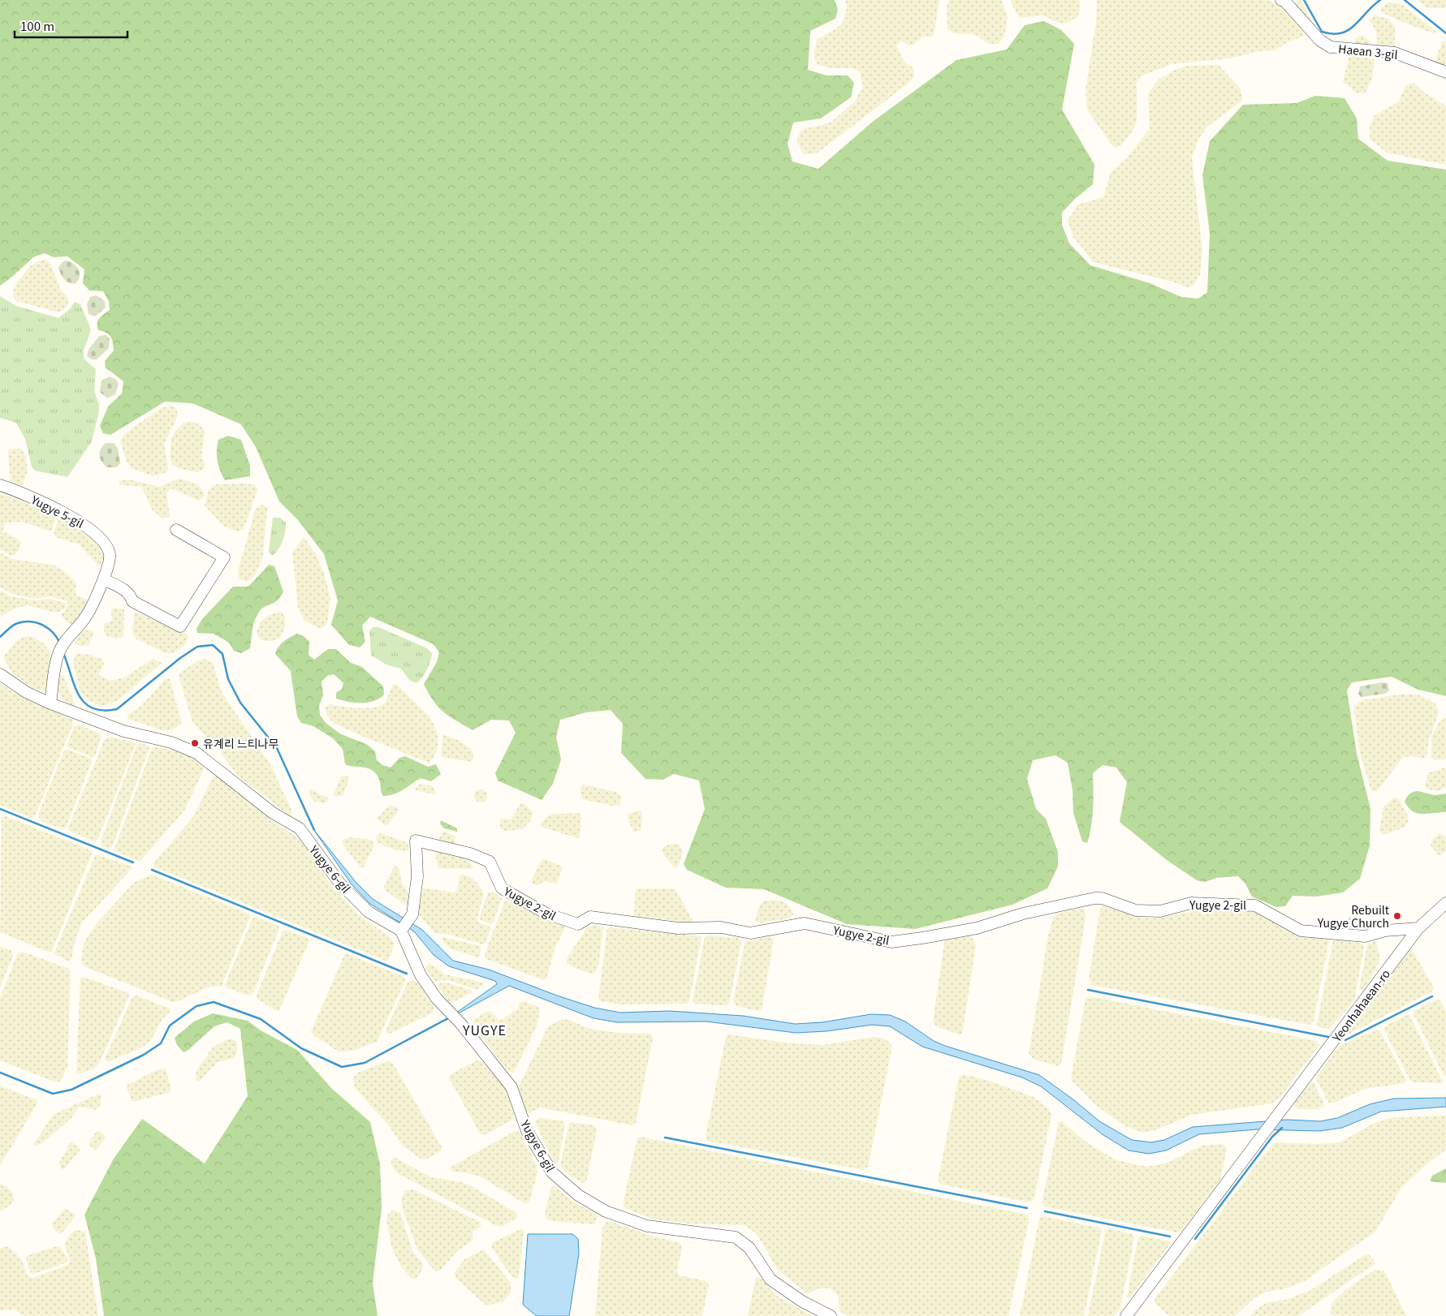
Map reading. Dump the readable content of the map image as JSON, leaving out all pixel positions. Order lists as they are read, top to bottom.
{
  "streets": {
    "street": [
      "Haean 3-gil",
      "Yugye 5-gil",
      "Yugye 6-gil",
      "Yugye 2-gil",
      "Yeonhahaean-ro"
    ]
  },
  "crossings": [
    ["Yugye 5-gil", "Yugye 6-gil"],
    ["Yugye 6-gil", "Yugye 2-gil"],
    ["Yugye 2-gil", "Yeonhahaean-ro"]
  ],
  "districts": ["YUGYE"],
  "places": ["유계리 느티나무", "Rebuilt Yugye Church"],
  "scale_bar": "100 m"
}
